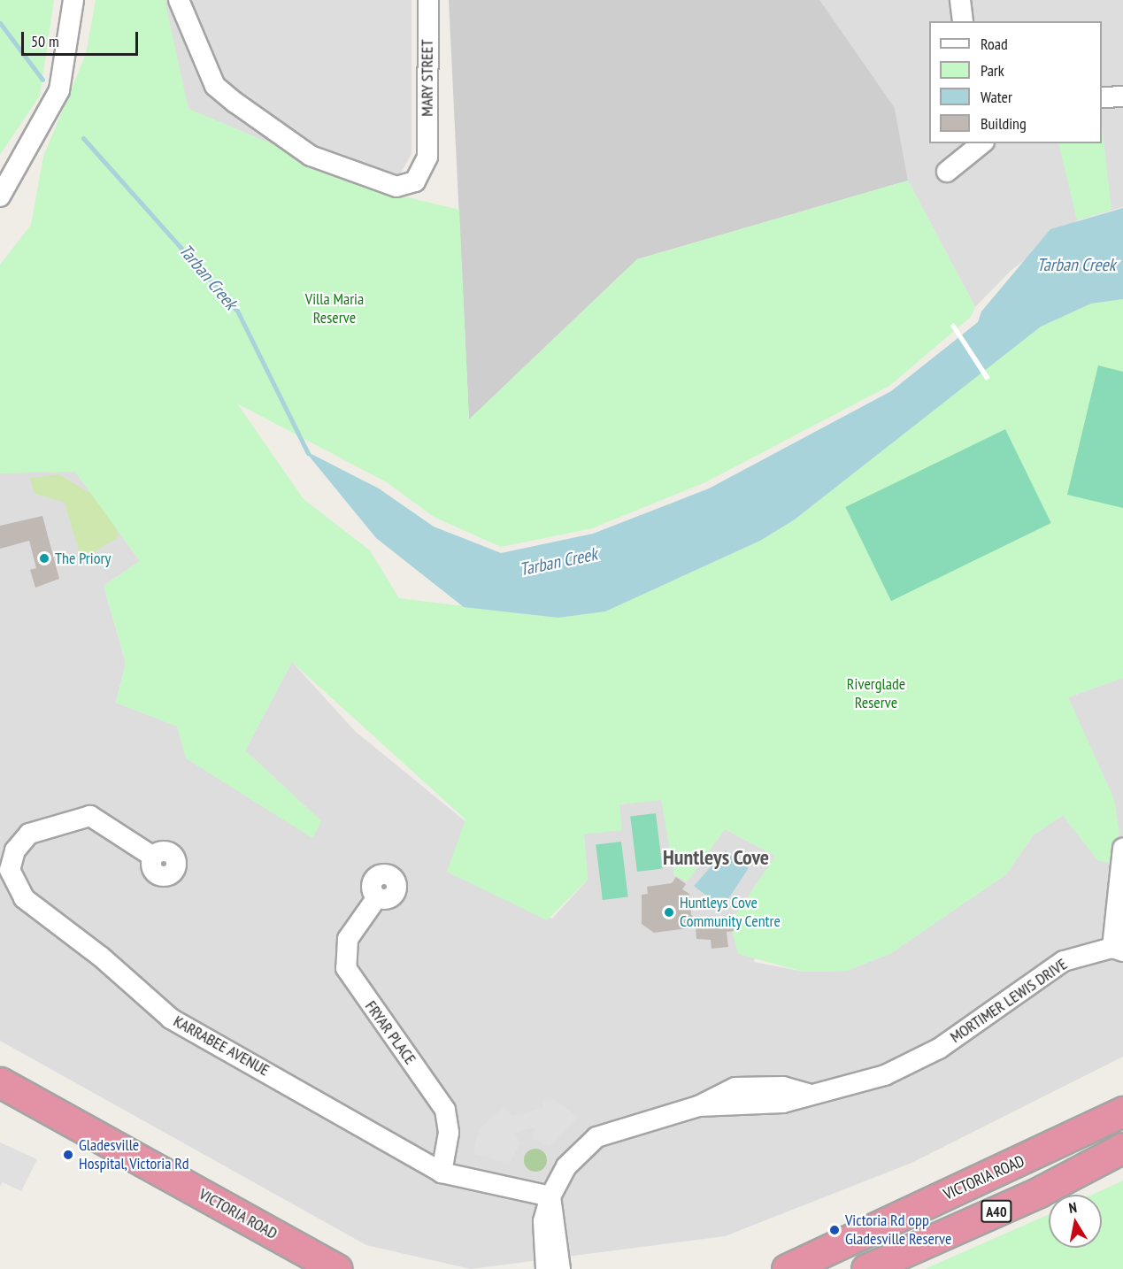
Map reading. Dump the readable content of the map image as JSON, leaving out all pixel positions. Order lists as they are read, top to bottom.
{
  "streets": {
    "highway": ["VICTORIA ROAD", "A40"],
    "street": [
      "MARY STREET",
      "MORTIMER LEWIS DRIVE",
      "FRYAR PLACE",
      "KARRABEE AVENUE"
    ]
  },
  "crossings": [
    ["MORTIMER LEWIS DRIVE", "KARRABEE AVENUE"],
    ["FRYAR PLACE", "KARRABEE AVENUE"]
  ],
  "districts": ["Huntleys Cove"],
  "water": ["Tarban Creek"],
  "parks": ["Villa Maria Reserve", "Riverglade Reserve"],
  "places": [
    "The Priory",
    "Huntleys Cove Community Centre",
    "Gladesville Hospital, Victoria Rd",
    "Victoria Rd opp Gladesville Reserve"
  ],
  "legend": [
    "Road",
    "Park",
    "Water",
    "Building"
  ],
  "scale_bar": "50 m",
  "north": "top"
}
